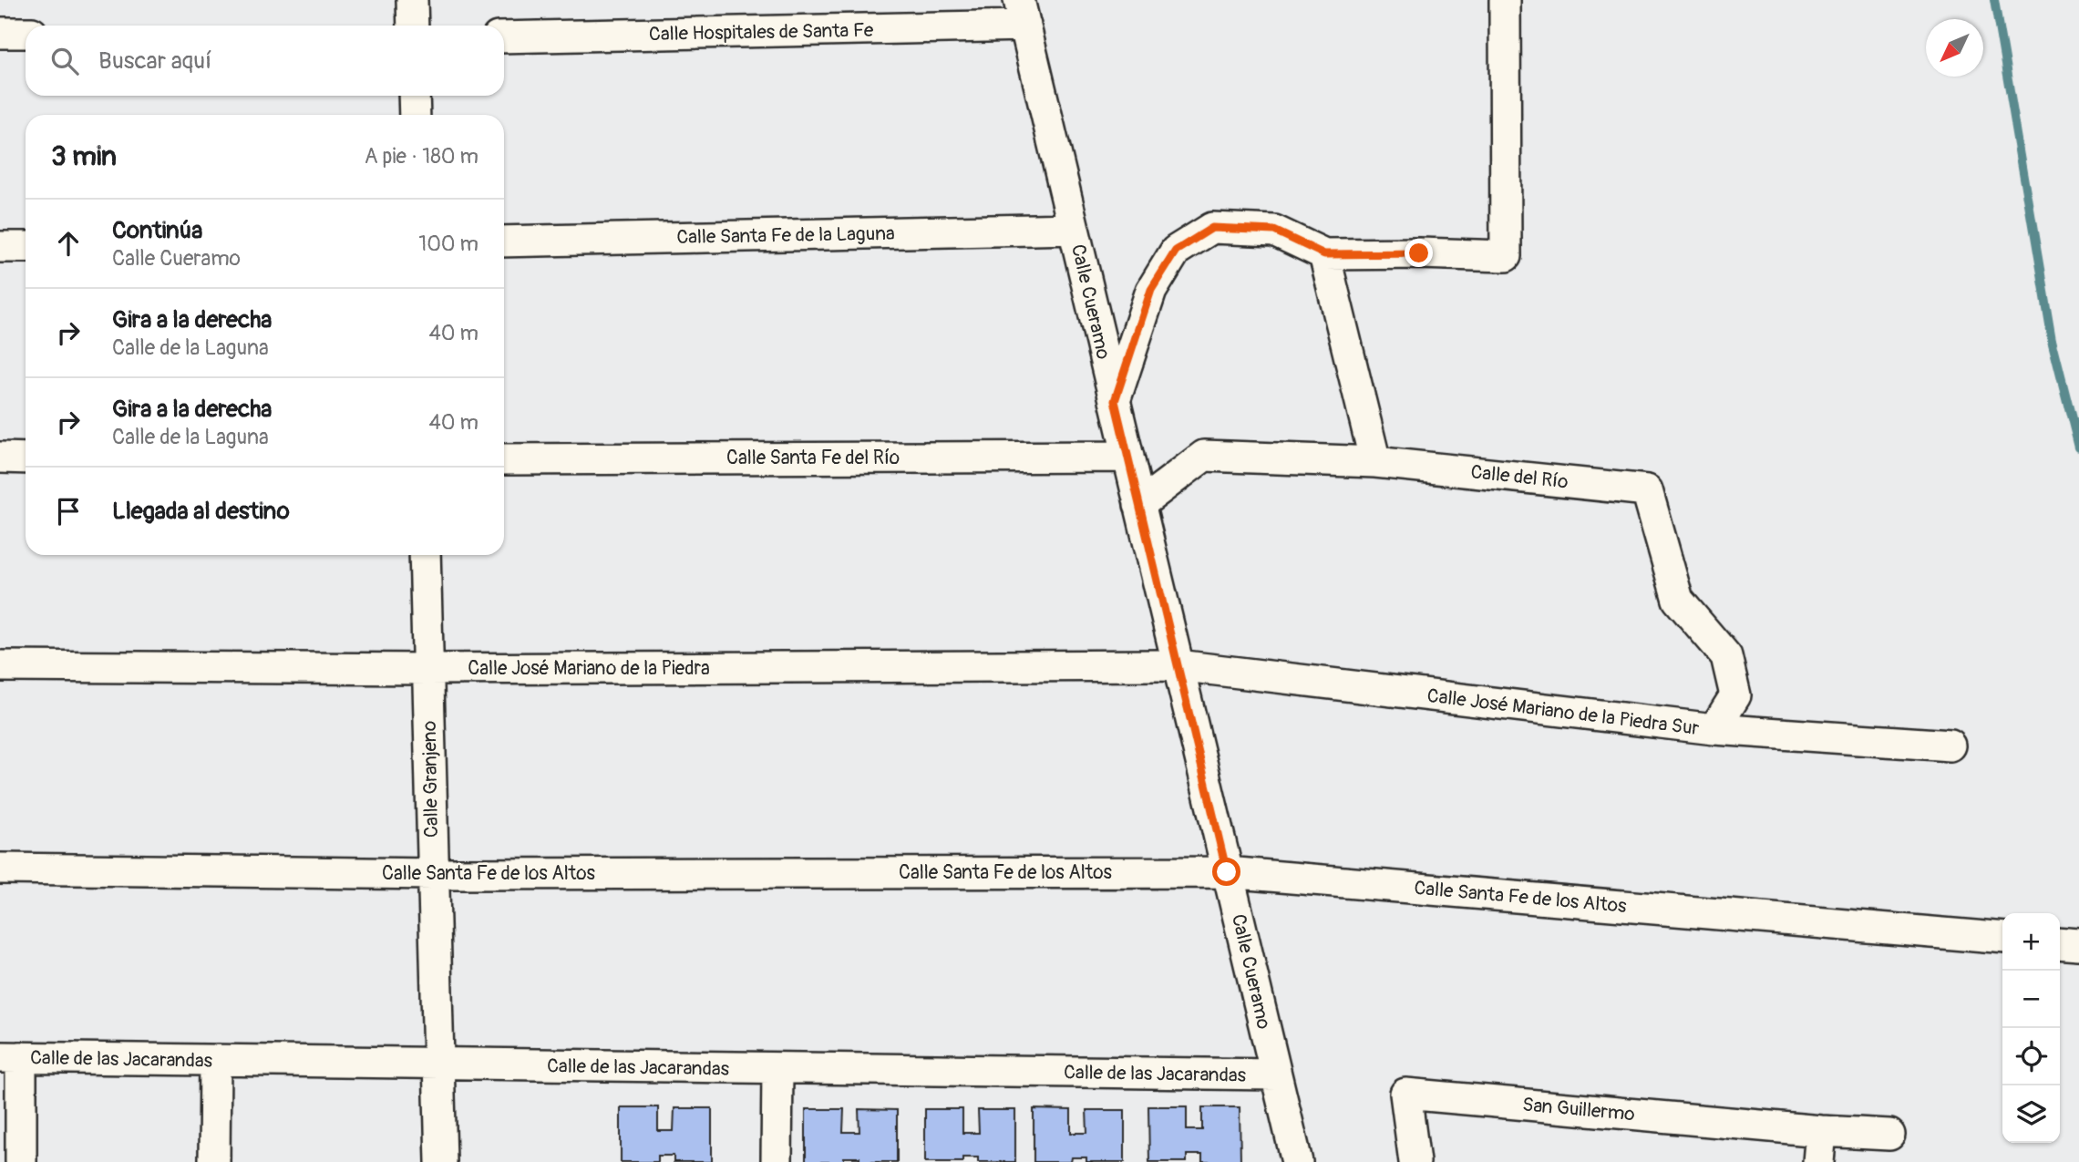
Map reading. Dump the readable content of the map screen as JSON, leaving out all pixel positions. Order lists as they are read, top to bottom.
{
  "streets": {
    "street": [
      "Calle Hospitales de Santa Fe",
      "Calle Santa Fe de la Laguna",
      "Calle Cueramo",
      "Calle Santa Fe del Río",
      "Calle del Río",
      "Calle José Mariano de la Piedra",
      "Calle José Mariano de la Piedra Sur",
      "Calle Granjeno",
      "Calle Santa Fe de los Altos",
      "Calle de las Jacarandas",
      "San Guillermo"
    ]
  },
  "crossings": [
    ["Calle Hospitales de Santa Fe", "Calle Cueramo"],
    ["Calle Santa Fe de la Laguna", "Calle Cueramo"],
    ["Calle Cueramo", "Calle Santa Fe del Río"],
    ["Calle Cueramo", "Calle del Río"],
    ["Calle Cueramo", "Calle José Mariano de la Piedra"],
    ["Calle Cueramo", "Calle José Mariano de la Piedra Sur"],
    ["Calle Cueramo", "Calle Santa Fe de los Altos"],
    ["Calle Cueramo", "Calle de las Jacarandas"],
    ["Calle del Río", "Calle José Mariano de la Piedra Sur"],
    ["Calle José Mariano de la Piedra", "Calle José Mariano de la Piedra Sur"],
    ["Calle José Mariano de la Piedra", "Calle Granjeno"],
    ["Calle Granjeno", "Calle Santa Fe de los Altos"],
    ["Calle Granjeno", "Calle de las Jacarandas"]
  ],
  "north": "bottom left",
  "page": {
    "search": "Buscar aquí",
    "heading": ["3 min", "A pie · 180 m"],
    "list": [
      ["Continúa", "Calle Cueramo", "100 m"],
      ["Gira a la derecha", "Calle de la Laguna", "40 m"],
      ["Gira a la derecha", "Calle de la Laguna", "40 m"],
      "Llegada al destino"
    ],
    "map_buttons": ["+", "−"]
  }
}
